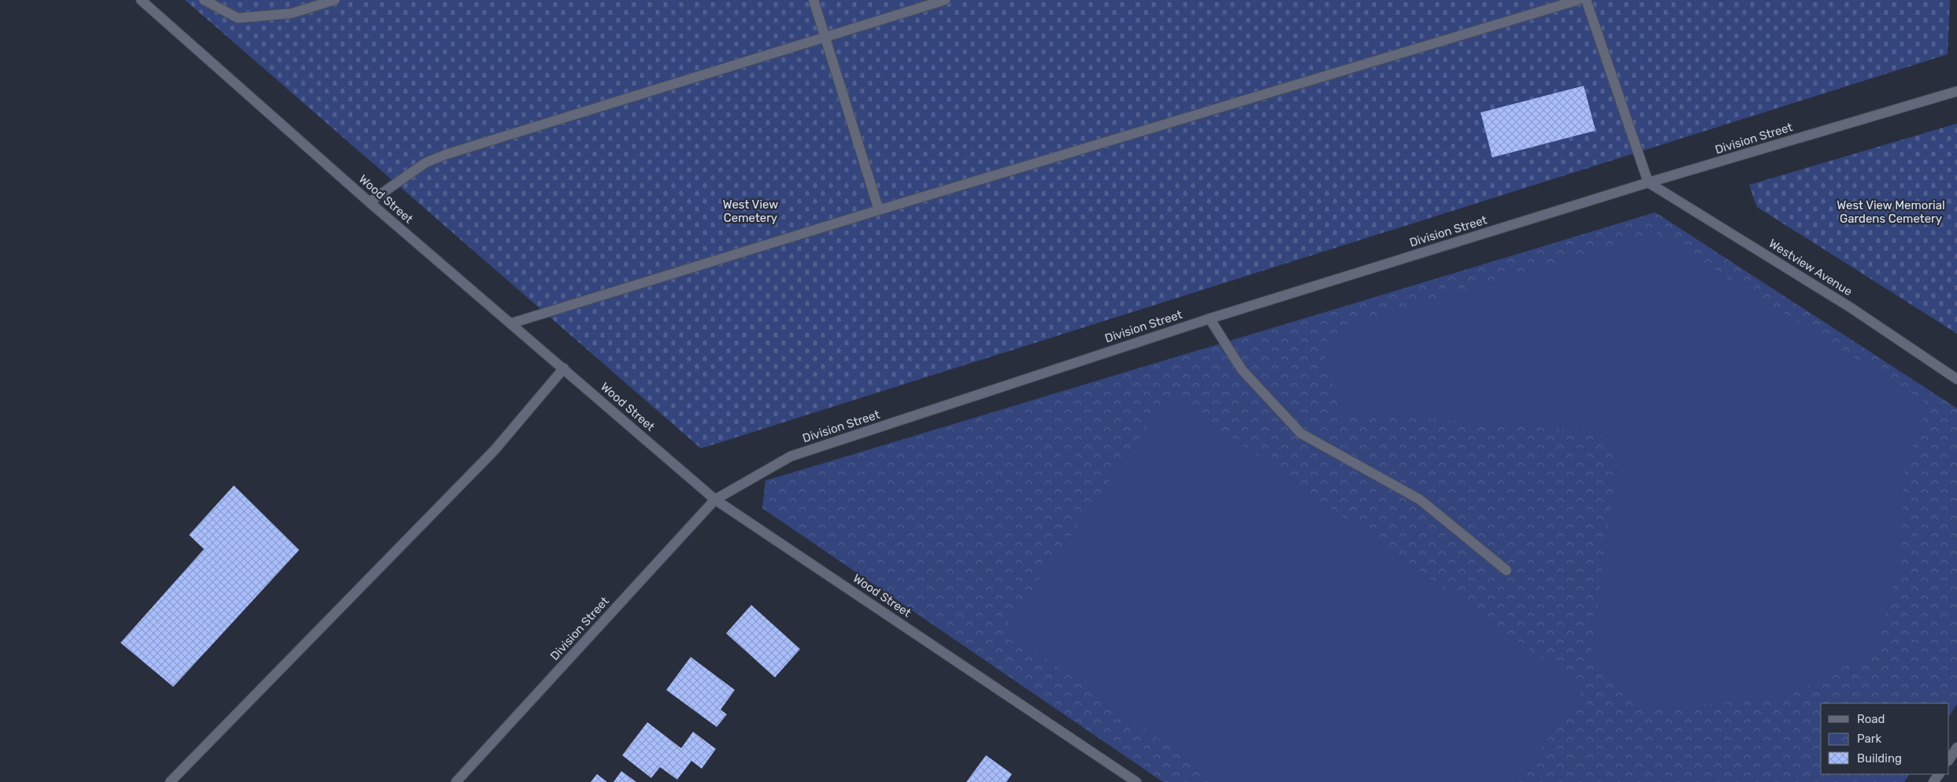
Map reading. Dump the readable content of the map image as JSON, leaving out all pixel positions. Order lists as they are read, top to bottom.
{
  "streets": {
    "street": ["Division Street", "Wood Street", "Westview Avenue"]
  },
  "crossings": [
    ["Division Street", "Wood Street"],
    ["Division Street", "Westview Avenue"]
  ],
  "parks": ["West View Cemetery", "West View Memorial Gardens Cemetery"],
  "legend": ["Road", "Park", "Building"]
}
